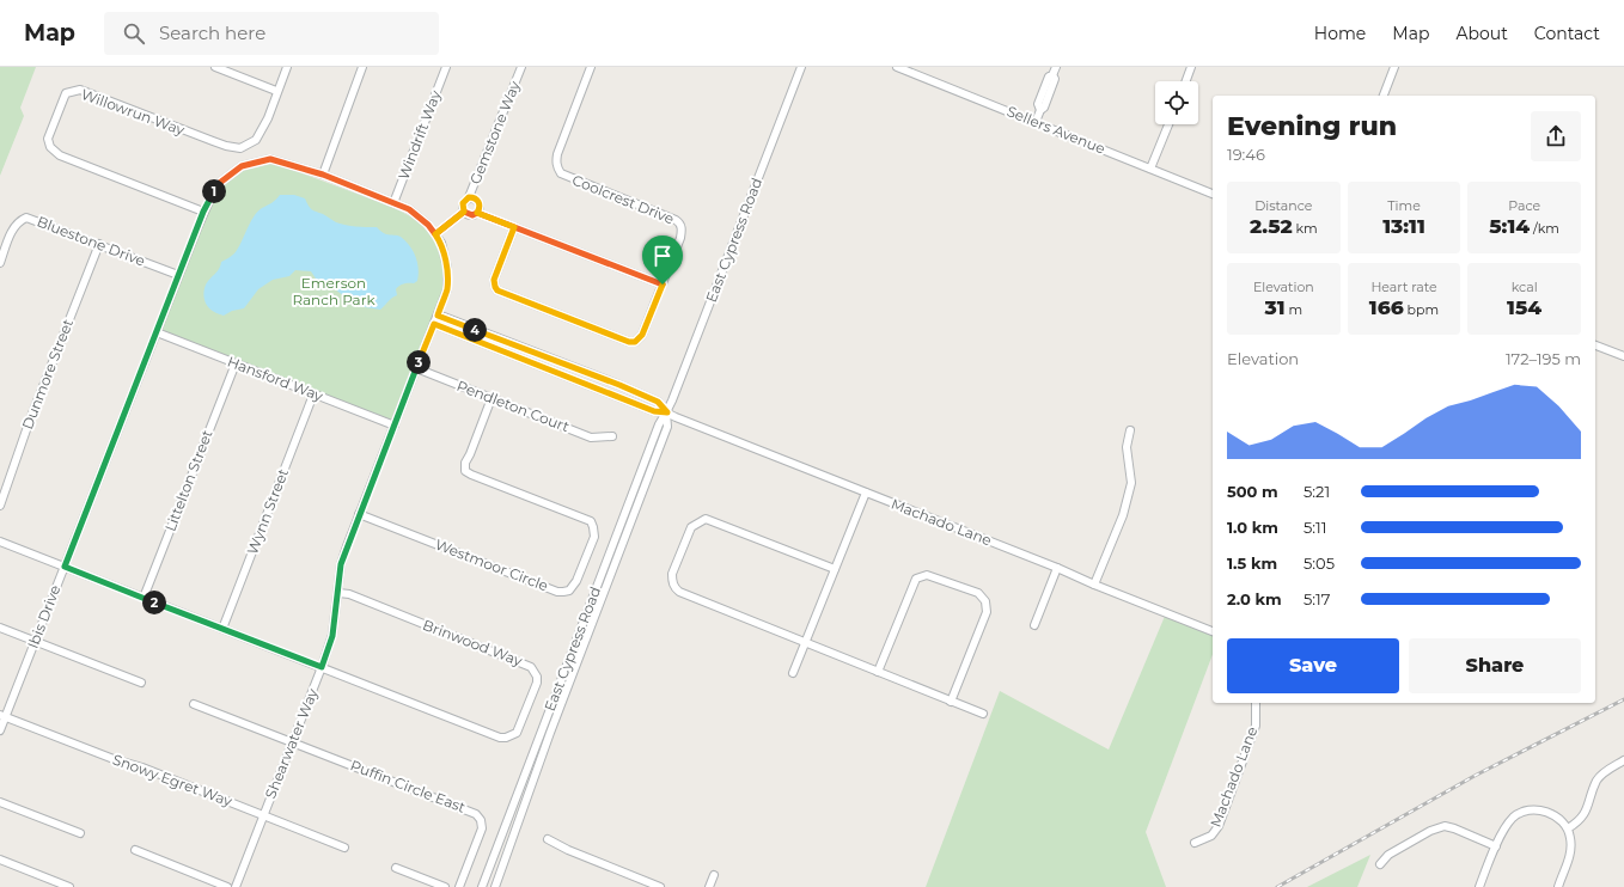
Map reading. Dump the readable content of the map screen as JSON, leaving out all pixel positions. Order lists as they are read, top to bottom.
{
  "streets": {
    "street": [
      "Willowrun Way",
      "Sellers Avenue",
      "Gemstone Way",
      "Windrift Way",
      "Coolcrest Drive",
      "East Cypress Road",
      "Bluestone Drive",
      "Dunmore Street",
      "Hansford Way",
      "Pendleton Court",
      "Littelton Street",
      "Wynn Street",
      "Machado Lane",
      "Westmoor Circle",
      "Ibis Drive",
      "Brinwood Way",
      "Shearwater Way",
      "Snowy Egret Way",
      "Puffin Circle East"
    ]
  },
  "crossings": [
    ["Willowrun Way", "Ibis Drive"],
    ["Windrift Way", "Shearwater Way"],
    ["East Cypress Road", "Machado Lane"],
    ["Bluestone Drive", "Dunmore Street"],
    ["Bluestone Drive", "Ibis Drive"],
    ["Hansford Way", "Littelton Street"],
    ["Hansford Way", "Wynn Street"],
    ["Hansford Way", "Ibis Drive"],
    ["Hansford Way", "Shearwater Way"],
    ["Pendleton Court", "Westmoor Circle"],
    ["Pendleton Court", "Shearwater Way"],
    ["Westmoor Circle", "Shearwater Way"],
    ["Ibis Drive", "Shearwater Way"],
    ["Ibis Drive", "Snowy Egret Way"],
    ["Brinwood Way", "Shearwater Way"],
    ["Shearwater Way", "Snowy Egret Way"],
    ["Shearwater Way", "Puffin Circle East"]
  ],
  "parks": ["Emerson Ranch Park"],
  "page": {
    "header": "Map",
    "search": "Search here",
    "nav": [
      "Home",
      "Map",
      "About",
      "Contact"
    ],
    "heading": ["Evening run", "19:46"],
    "stats": [
      ["Distance", "2.52 km"],
      ["Time", "13:11"],
      ["Pace", "5:14 /km"],
      ["Elevation", "31 m"],
      ["Heart rate", "166 bpm"],
      ["kcal", "154"]
    ],
    "pins": [
      "1",
      "4",
      "3",
      "2"
    ],
    "chart": ["Elevation", "172–195 m"],
    "list": [
      {
        "name": "500 m",
        "note": "5:21"
      },
      {
        "name": "1.0 km",
        "note": "5:11"
      },
      {
        "name": "1.5 km",
        "note": "5:05"
      },
      {
        "name": "2.0 km",
        "note": "5:17"
      }
    ],
    "buttons": ["Save", "Share"]
  }
}
